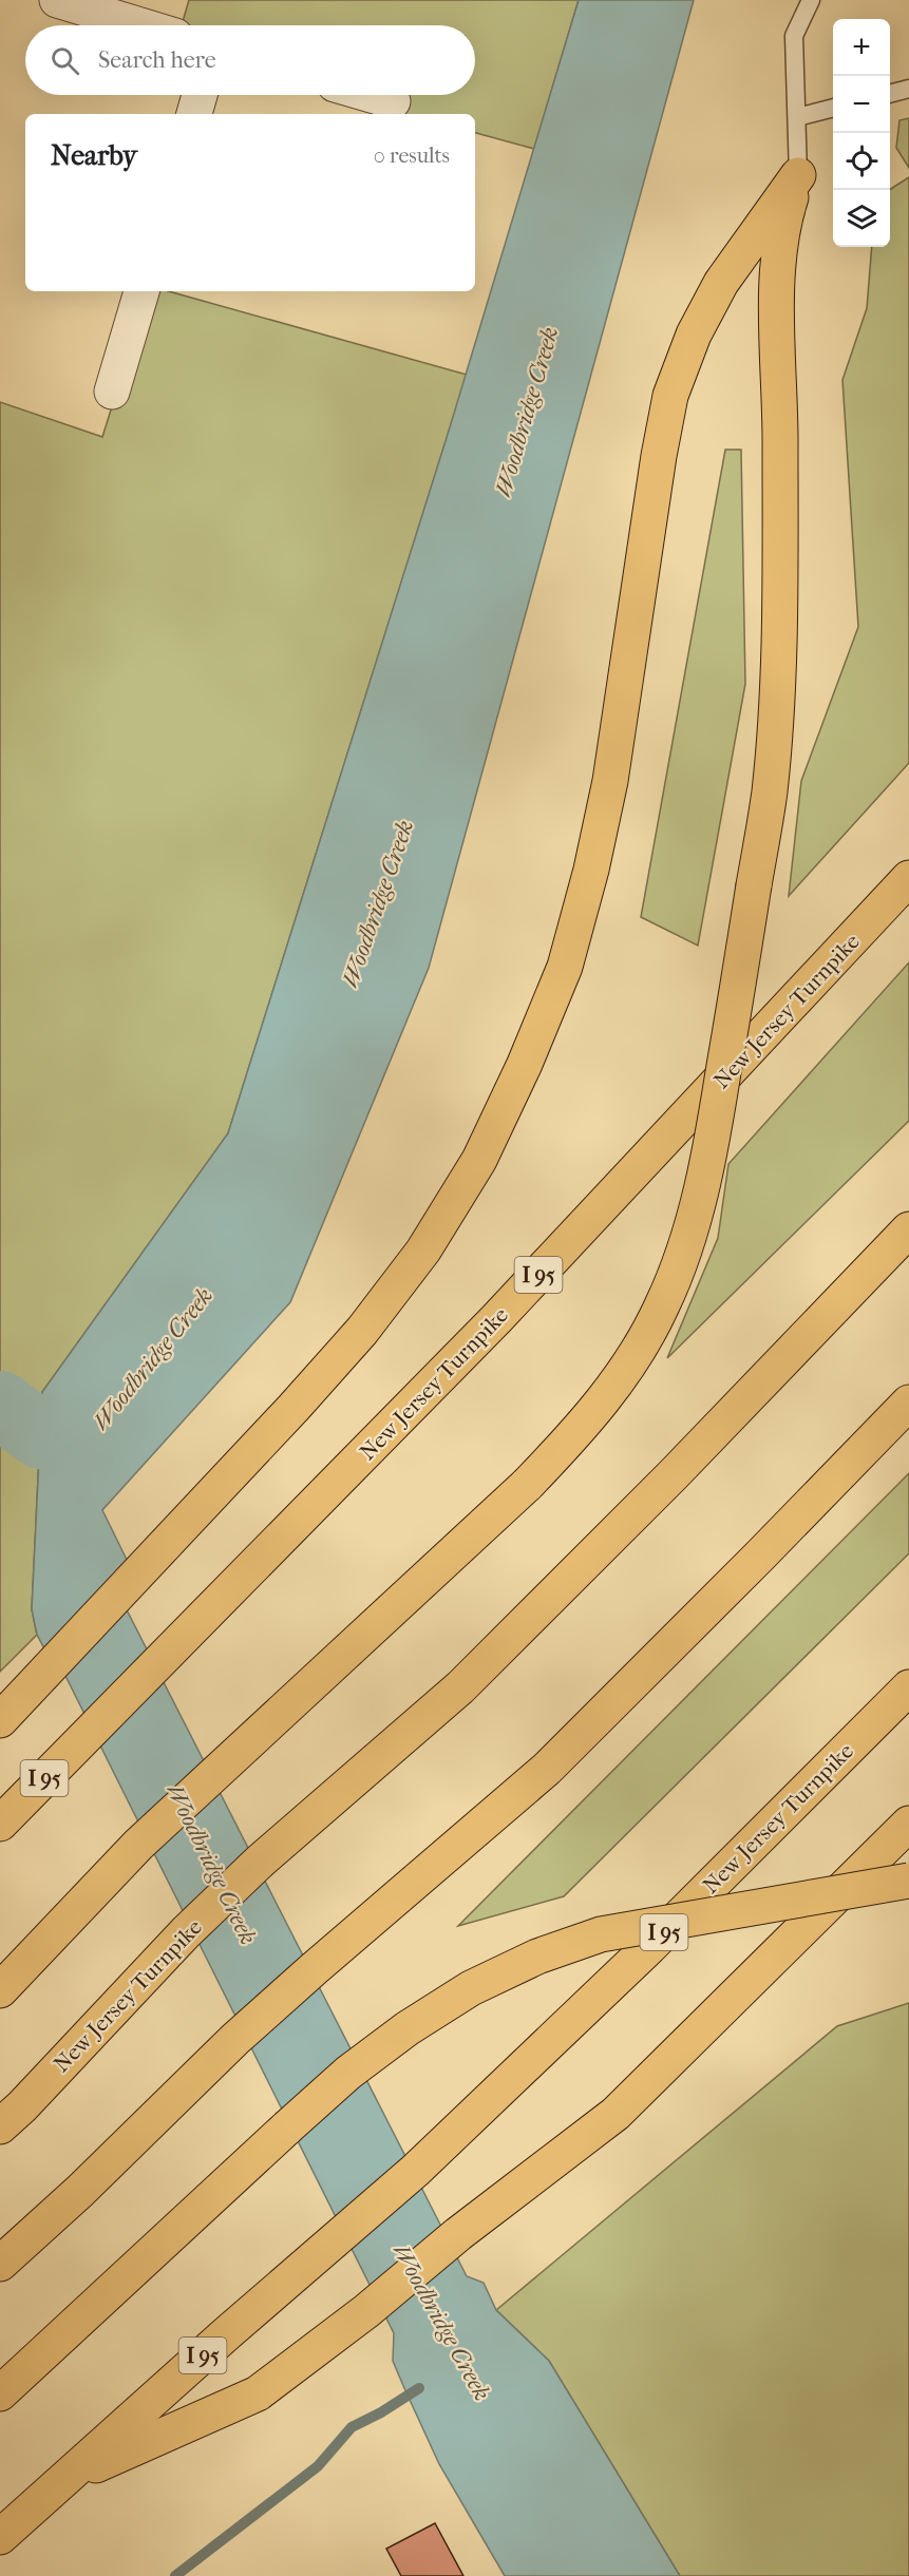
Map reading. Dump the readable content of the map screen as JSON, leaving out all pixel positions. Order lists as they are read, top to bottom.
{
  "streets": {
    "highway": ["New Jersey Turnpike", "I 95"]
  },
  "water": ["Woodbridge Creek"],
  "page": {
    "map_buttons": ["+", "−"],
    "search": "Search here",
    "heading": ["Nearby", "0 results"]
  }
}
